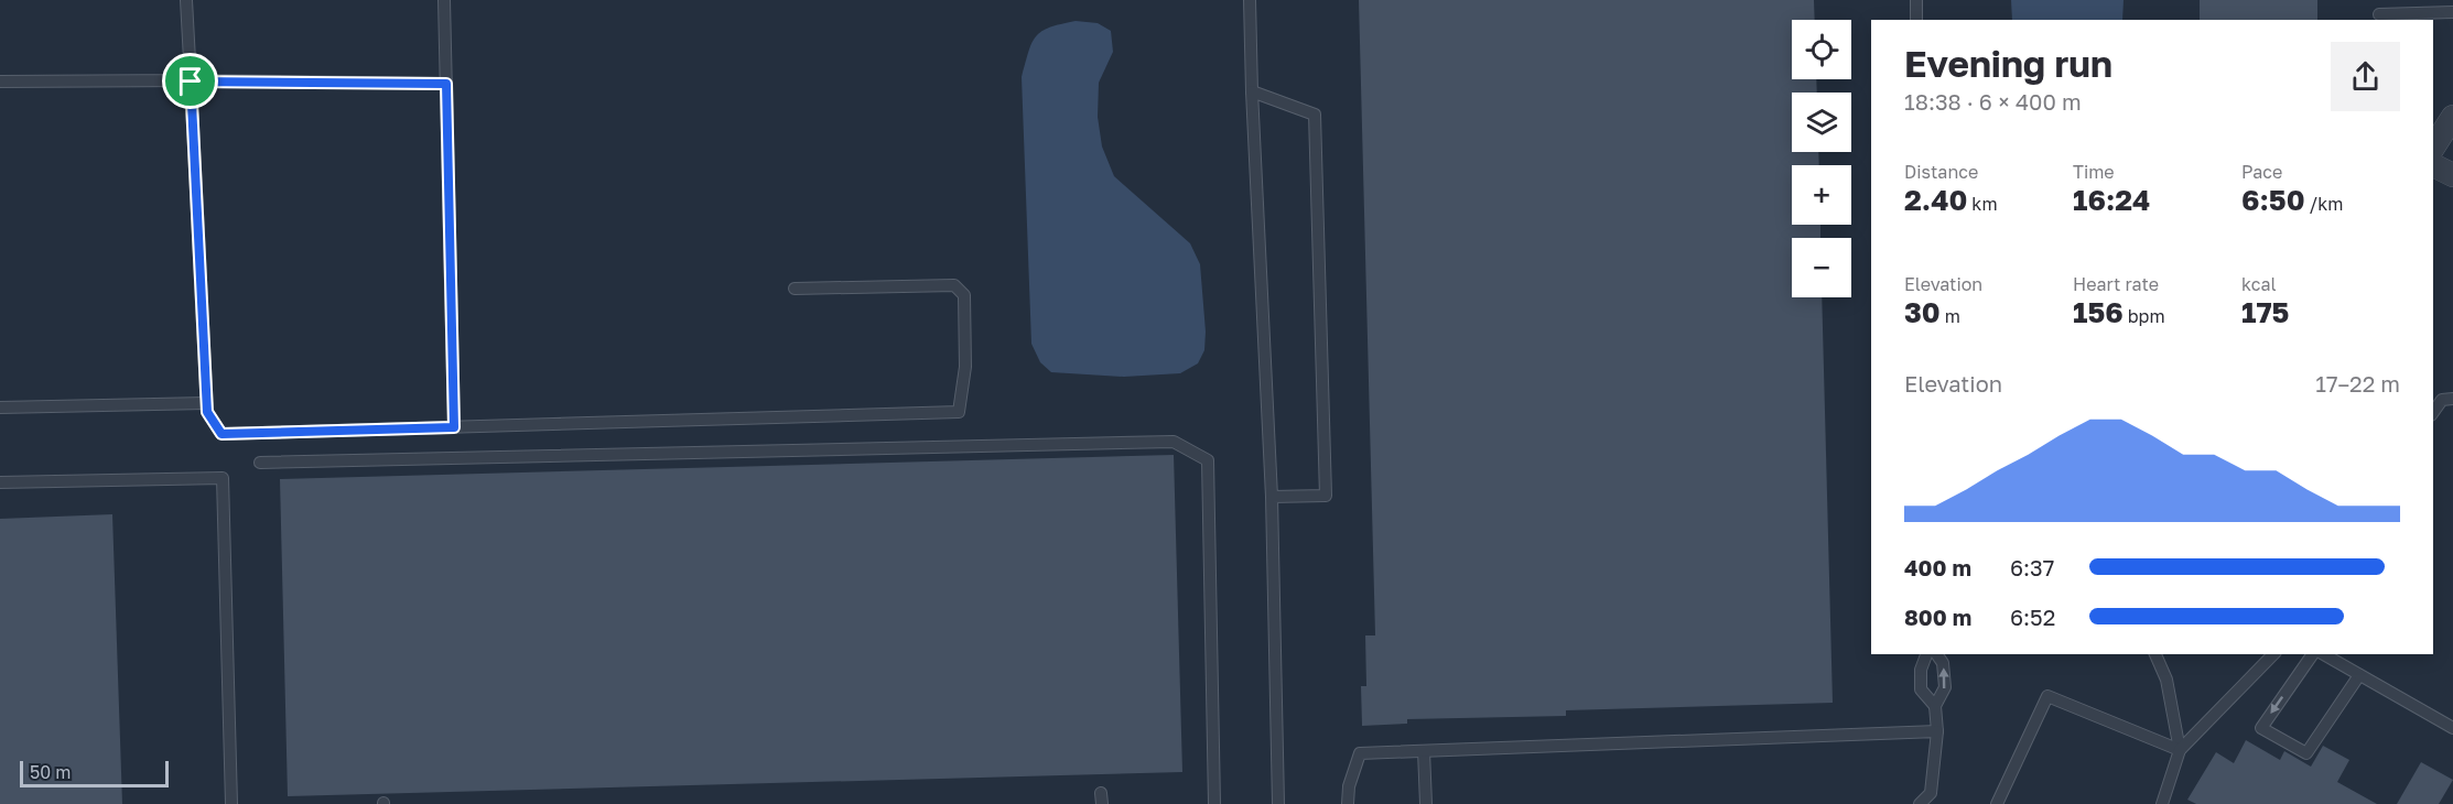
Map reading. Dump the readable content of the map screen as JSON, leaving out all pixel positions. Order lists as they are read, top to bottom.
{
  "scale_bar": "50 m",
  "page": {
    "map_buttons": ["+", "−"],
    "heading": ["Evening run", "18:38 · 6 × 400 m"],
    "stats": [
      ["Distance", "2.40 km"],
      ["Time", "16:24"],
      ["Pace", "6:50 /km"],
      ["Elevation", "30 m"],
      ["Heart rate", "156 bpm"],
      ["kcal", "175"]
    ],
    "chart": ["Elevation", "17–22 m"],
    "list": [
      {
        "name": "400 m",
        "note": "6:37"
      },
      {
        "name": "800 m",
        "note": "6:52"
      }
    ],
    "scale": "50 m"
  }
}
